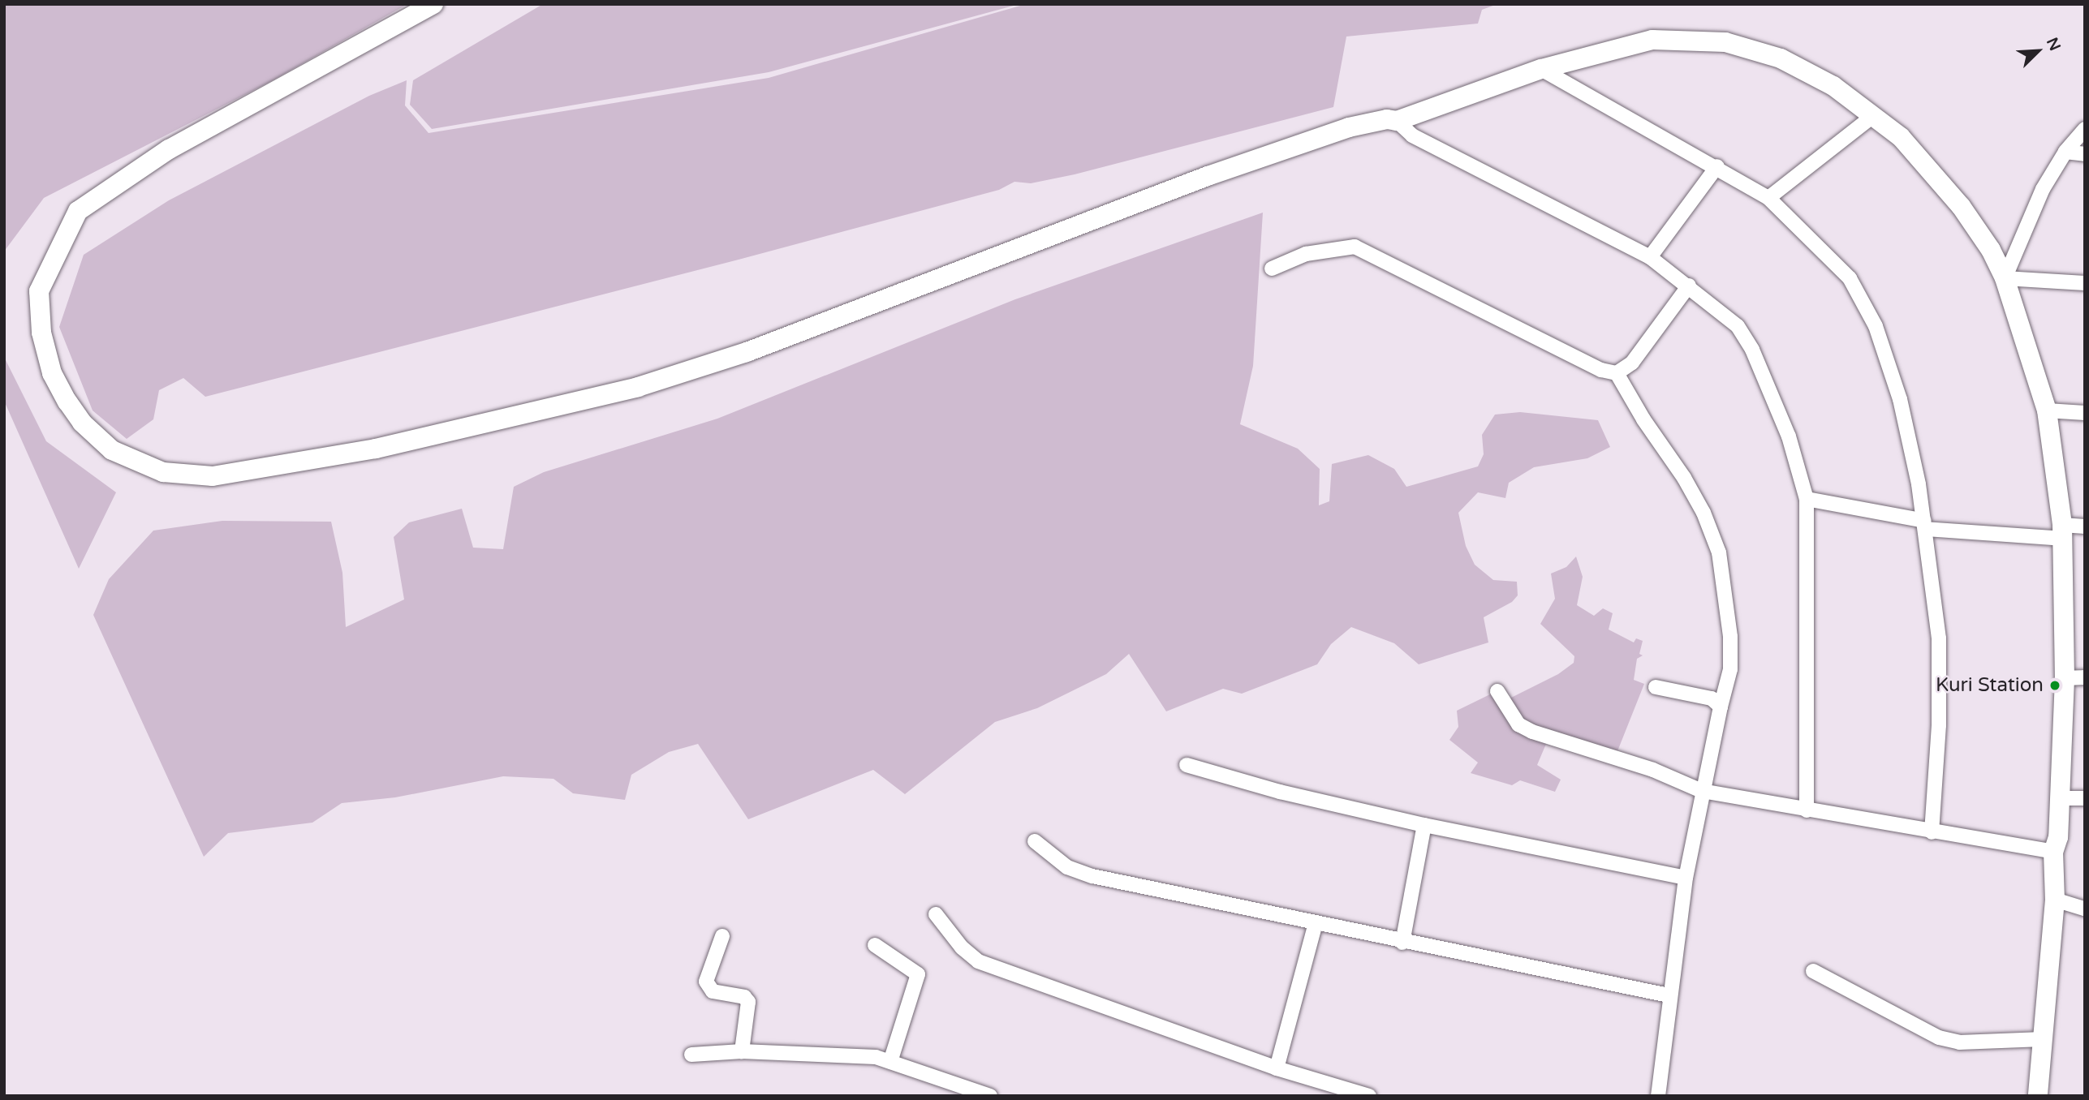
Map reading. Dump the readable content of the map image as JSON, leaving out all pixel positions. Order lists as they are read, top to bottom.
{
  "places": ["Kuri Station"],
  "north": "top right"
}
